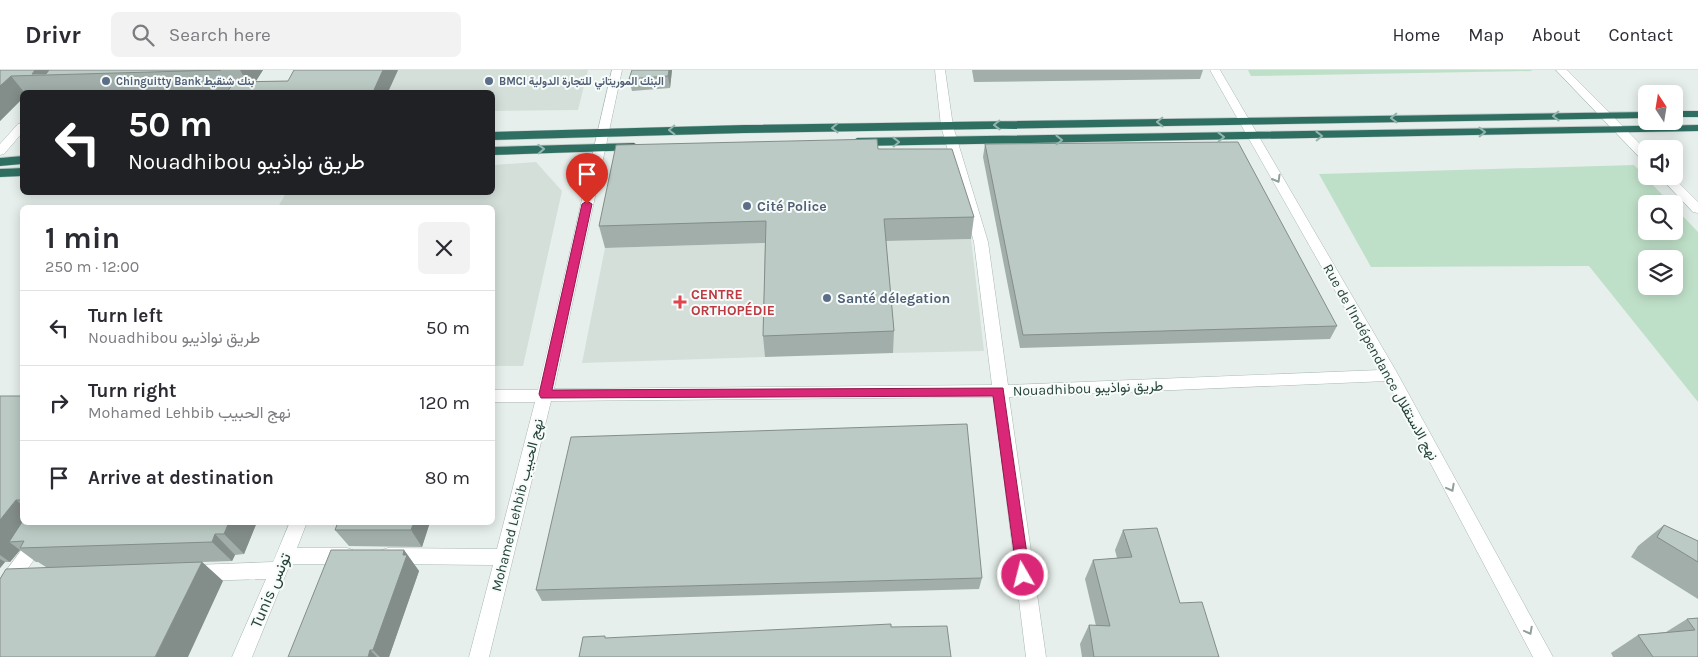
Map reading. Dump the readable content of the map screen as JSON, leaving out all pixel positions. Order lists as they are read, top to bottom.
{
  "streets": {
    "street": [
      "Rue de l'Indépendance نهج الاستقلال",
      "Nouadhibou طريق نواذيبو",
      "Mohamed Lehbib نهج الحبيب",
      "Tunis تونس"
    ]
  },
  "crossings": [
    ["Rue de l'Indépendance نهج الاستقلال", "Nouadhibou طريق نواذيبو"],
    ["Nouadhibou طريق نواذيبو", "Mohamed Lehbib نهج الحبيب"]
  ],
  "one_way": ["Rue de l'Indépendance نهج الاستقلال"],
  "places": {
    "other": [
      "Chinguitty Bank بنك شنقيط",
      "BMCI البنك الموريتاني للتجارة الدولية",
      "Cité Police",
      "Santé délegation"
    ],
    "health": ["CENTRE ORTHOPÉDIE"]
  },
  "north": "top",
  "page": {
    "header": "Drivr",
    "search": "Search here",
    "nav": [
      "Home",
      "Map",
      "About",
      "Contact"
    ],
    "turn": ["50 m", "Nouadhibou طريق نواذيبو"],
    "heading": ["1 min", "250 m · 12:00"],
    "list": [
      {
        "name": "Turn left",
        "note": "Nouadhibou طريق نواذيبو",
        "value": "50 m"
      },
      {
        "name": "Turn right",
        "note": "Mohamed Lehbib نهج الحبيب",
        "value": "120 m"
      },
      {
        "name": "Arrive at destination",
        "value": "80 m"
      }
    ]
  }
}
